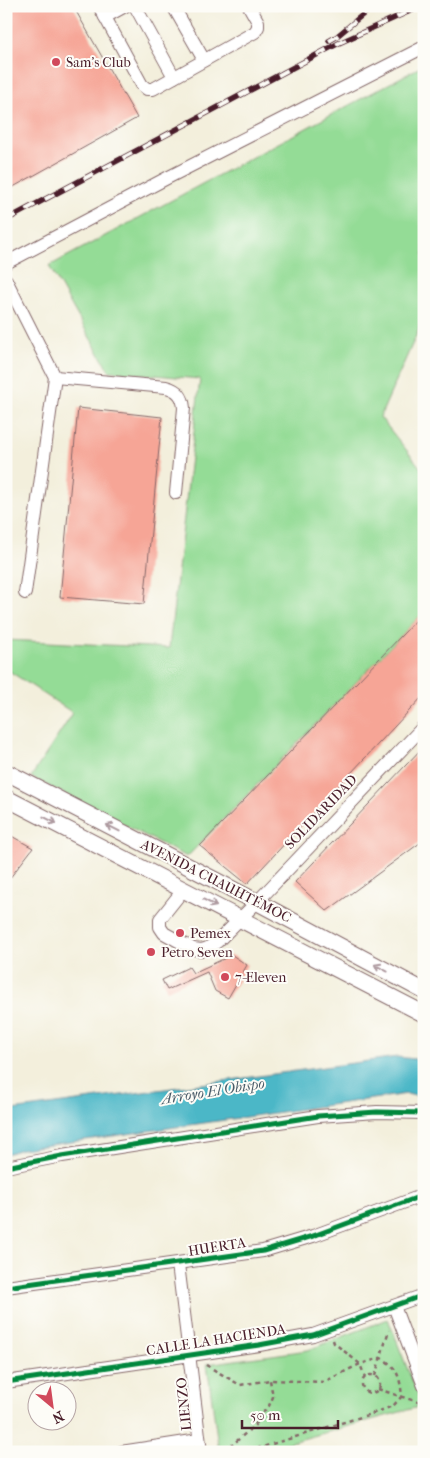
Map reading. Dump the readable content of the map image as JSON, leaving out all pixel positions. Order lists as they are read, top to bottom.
{
  "streets": {
    "main road": ["AVENIDA CUAUHTÉMOC"],
    "street": [
      "SOLIDARIDAD",
      "HUERTA",
      "CALLE LA HACIENDA",
      "LIENZO"
    ]
  },
  "crossings": [
    ["SOLIDARIDAD", "AVENIDA CUAUHTÉMOC"],
    ["HUERTA", "LIENZO"],
    ["CALLE LA HACIENDA", "LIENZO"]
  ],
  "water": ["Arroyo El Obispo"],
  "places": [
    "Sam's Club",
    "Pemex",
    "Petro Seven",
    "7-Eleven"
  ],
  "scale_bar": "50 m",
  "north": "bottom right"
}
